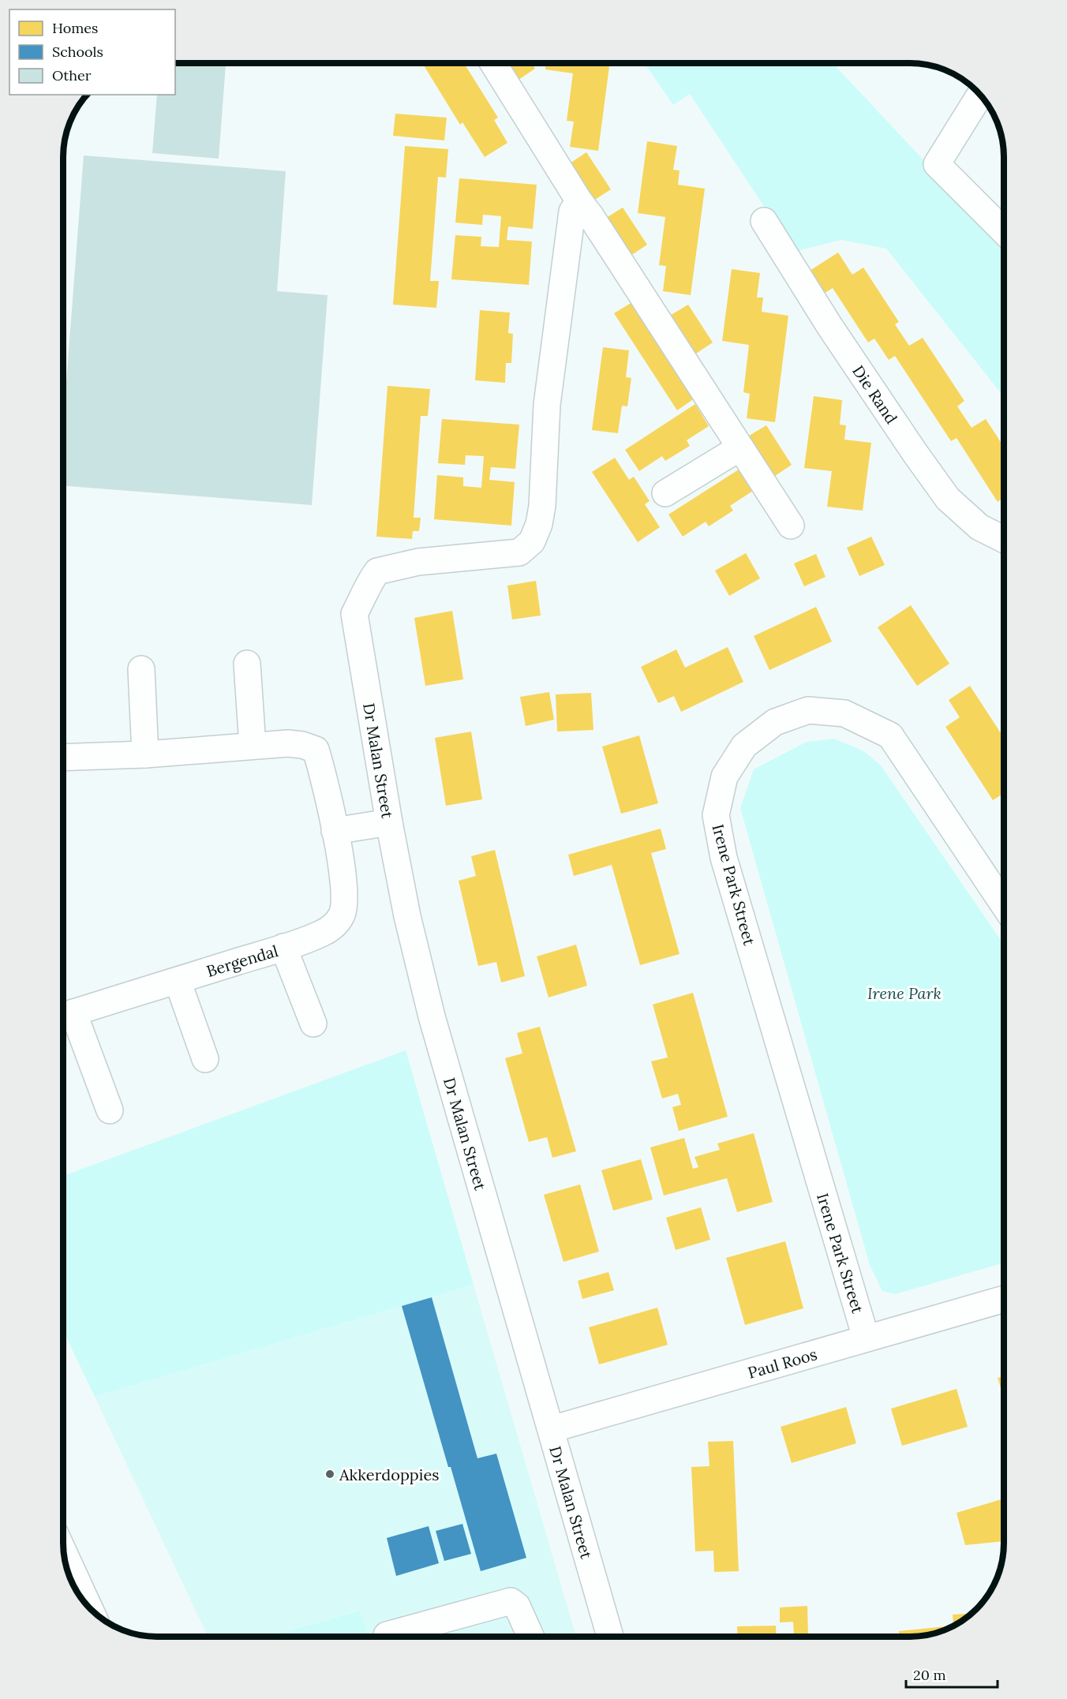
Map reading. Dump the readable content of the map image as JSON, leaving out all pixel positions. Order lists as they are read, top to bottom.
{
  "streets": {
    "street": [
      "Die Rand",
      "Dr Malan Street",
      "Irene Park Street",
      "Bergendal",
      "Paul Roos"
    ]
  },
  "crossings": [
    ["Dr Malan Street", "Paul Roos"],
    ["Irene Park Street", "Paul Roos"]
  ],
  "parks": ["Irene Park"],
  "places": ["Akkerdoppies"],
  "legend": ["Homes", "Schools", "Other"],
  "scale_bar": "20 m"
}
